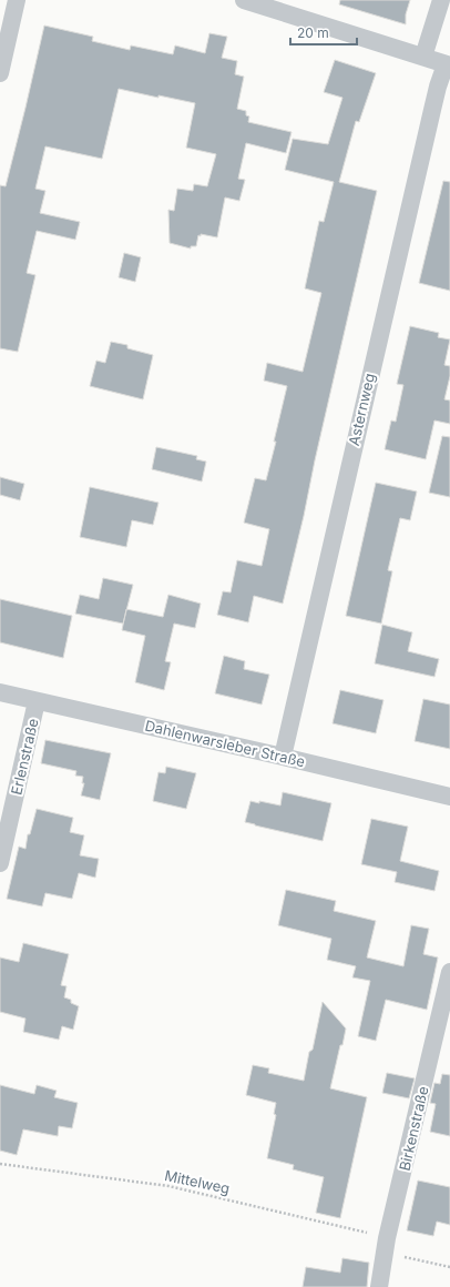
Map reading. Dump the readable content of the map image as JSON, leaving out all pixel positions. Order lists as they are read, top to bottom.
{
  "streets": {
    "street": [
      "Asternweg",
      "Dahlenwarsleber Straße",
      "Erlenstraße",
      "Birkenstraße"
    ],
    "path": ["Mittelweg"]
  },
  "crossings": [
    ["Asternweg", "Dahlenwarsleber Straße"],
    ["Dahlenwarsleber Straße", "Erlenstraße"],
    ["Birkenstraße", "Mittelweg"]
  ],
  "scale_bar": "20 m"
}
